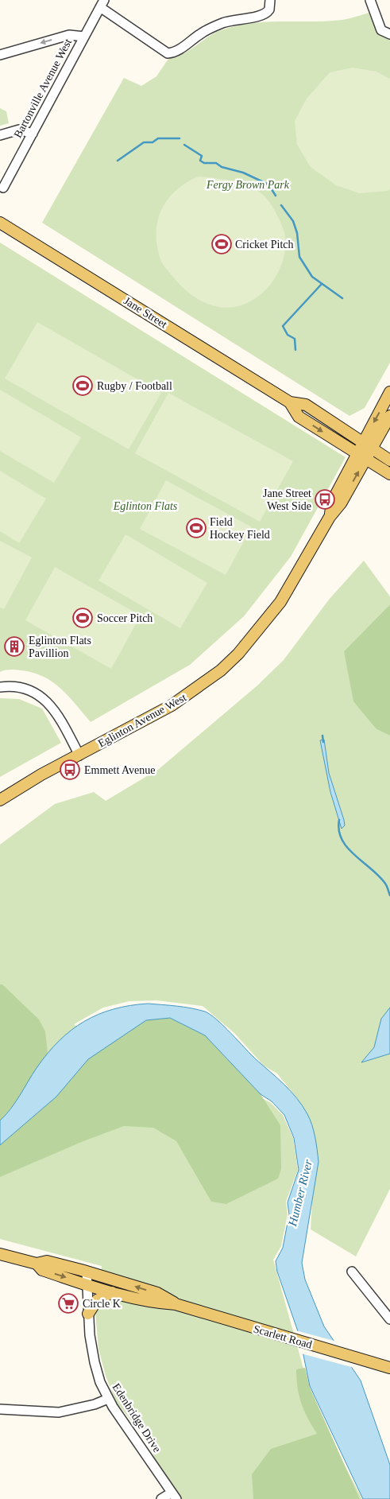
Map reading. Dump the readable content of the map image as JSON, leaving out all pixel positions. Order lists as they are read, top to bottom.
{
  "streets": {
    "main road": ["Jane Street", "Eglinton Avenue West", "Scarlett Road"],
    "street": ["Bartonville Avenue West", "Edenbridge Drive"]
  },
  "crossings": [
    ["Jane Street", "Eglinton Avenue West"],
    ["Scarlett Road", "Edenbridge Drive"]
  ],
  "water": ["Humber River"],
  "parks": ["Fergy Brown Park", "Eglinton Flats"],
  "places": {
    "sports": [
      "Cricket Pitch",
      "Rugby / Football",
      "Field Hockey Field",
      "Soccer Pitch"
    ],
    "bus stop": ["Jane Street West Side", "Emmett Avenue"],
    "building": ["Eglinton Flats Pavillion"],
    "supermarket": ["Circle K"]
  }
}
